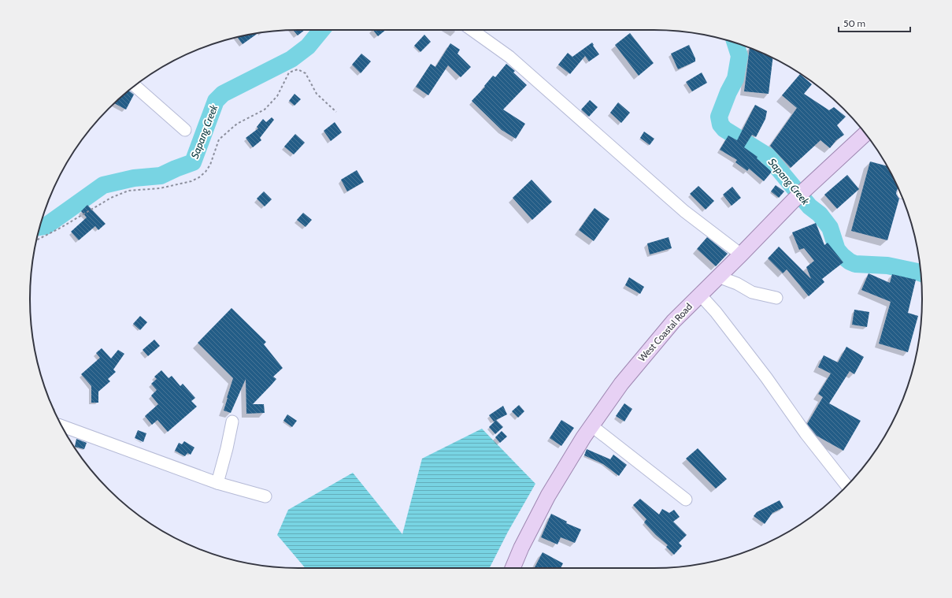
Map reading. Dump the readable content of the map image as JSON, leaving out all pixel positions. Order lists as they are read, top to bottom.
{
  "streets": {
    "main road": ["West Coastal Road"]
  },
  "water": ["Sapang Creek"],
  "scale_bar": "50 m"
}
